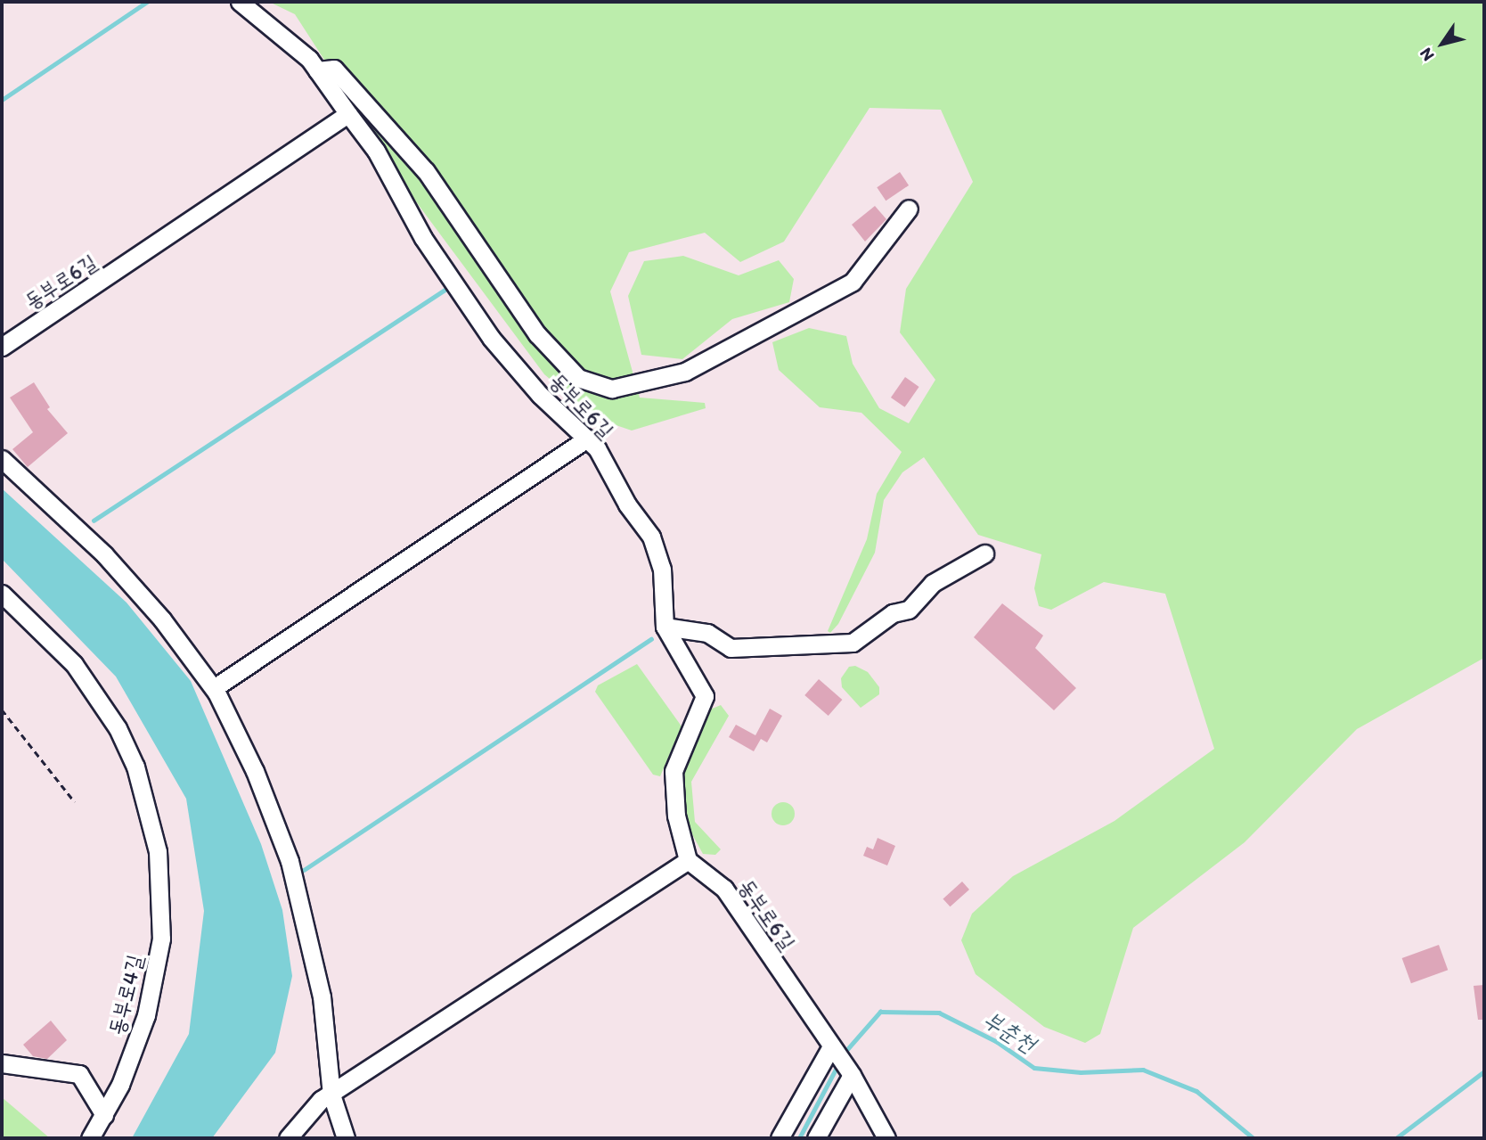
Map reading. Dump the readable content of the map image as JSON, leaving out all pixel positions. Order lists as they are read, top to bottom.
{
  "streets": {
    "street": ["동부로6길", "동부로4길"]
  },
  "water": ["부춘천"],
  "north": "bottom left"
}
